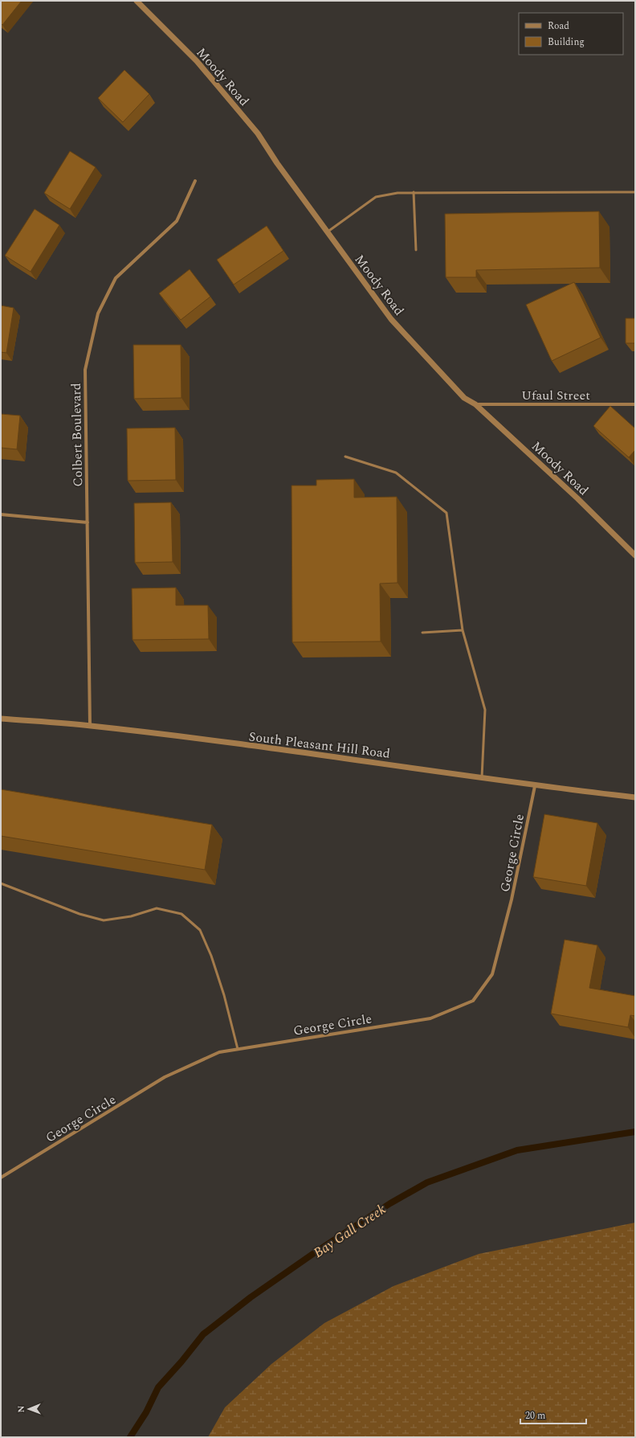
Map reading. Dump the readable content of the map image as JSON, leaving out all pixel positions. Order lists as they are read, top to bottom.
{
  "streets": {
    "street": [
      "Moody Road",
      "Ufaul Street",
      "Colbert Boulevard",
      "South Pleasant Hill Road",
      "George Circle"
    ]
  },
  "crossings": [
    ["Moody Road", "Ufaul Street"],
    ["Colbert Boulevard", "South Pleasant Hill Road"],
    ["South Pleasant Hill Road", "George Circle"]
  ],
  "water": ["Bay Gall Creek"],
  "legend": ["Road", "Building"],
  "scale_bar": "20 m",
  "north": "left"
}
